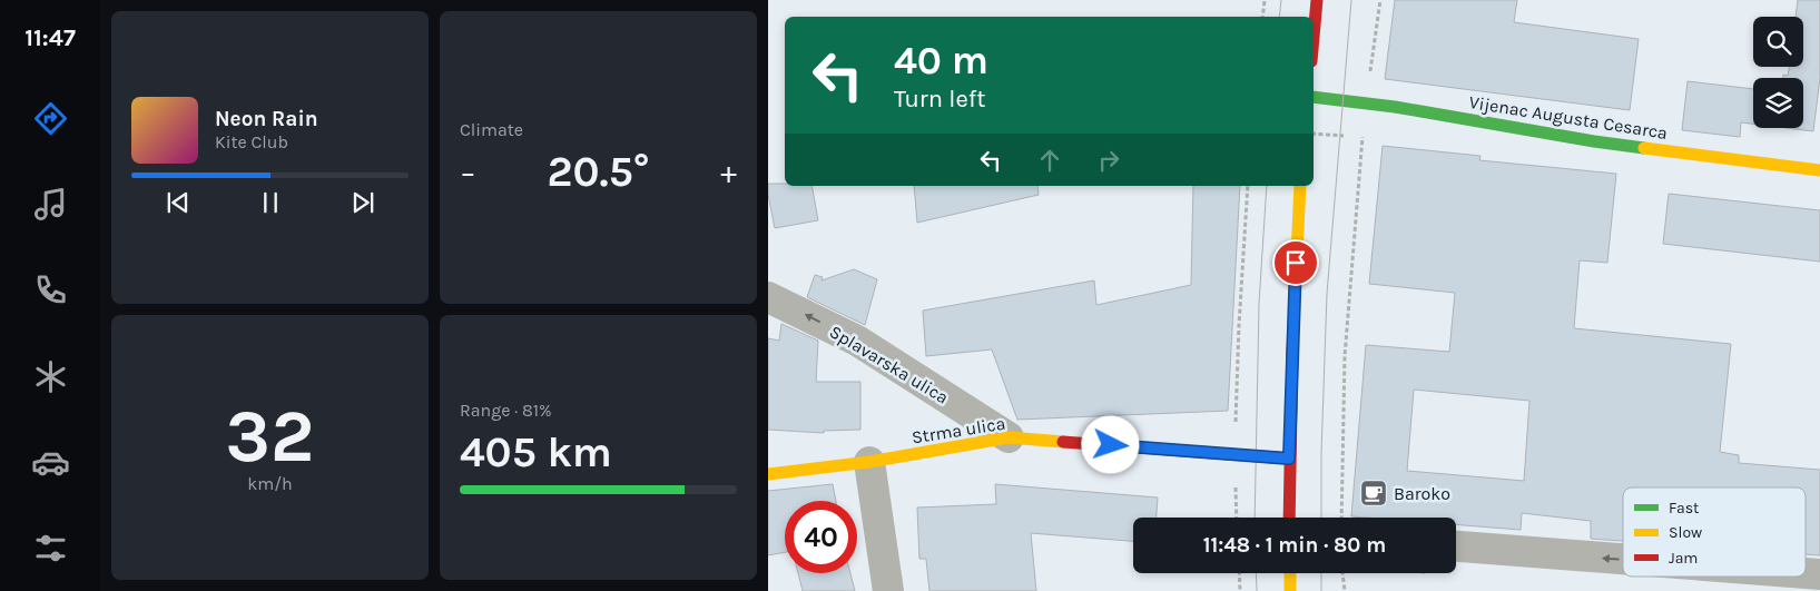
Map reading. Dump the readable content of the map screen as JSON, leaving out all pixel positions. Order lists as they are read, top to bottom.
{
  "streets": {
    "street": ["Vijenac Augusta Cesarca", "Splavarska ulica", "Strma ulica"]
  },
  "crossings": [
    ["Splavarska ulica", "Strma ulica"]
  ],
  "one_way": ["Splavarska ulica"],
  "places": {
    "cafe": ["Baroko"]
  },
  "legend": ["Fast", "Slow", "Jam"],
  "page": {
    "tabs": "11:47",
    "tile": [
      "Climate",
      ["32", "km/h"],
      ["Range · 81%", "405 km"]
    ],
    "turn": ["40 m", "Turn left"],
    "song": ["Neon Rain", "Kite Club"],
    "heat": ["−", "20.5°", "+"],
    "limit": "40",
    "trip": "11:48 · 1 min · 80 m"
  }
}
